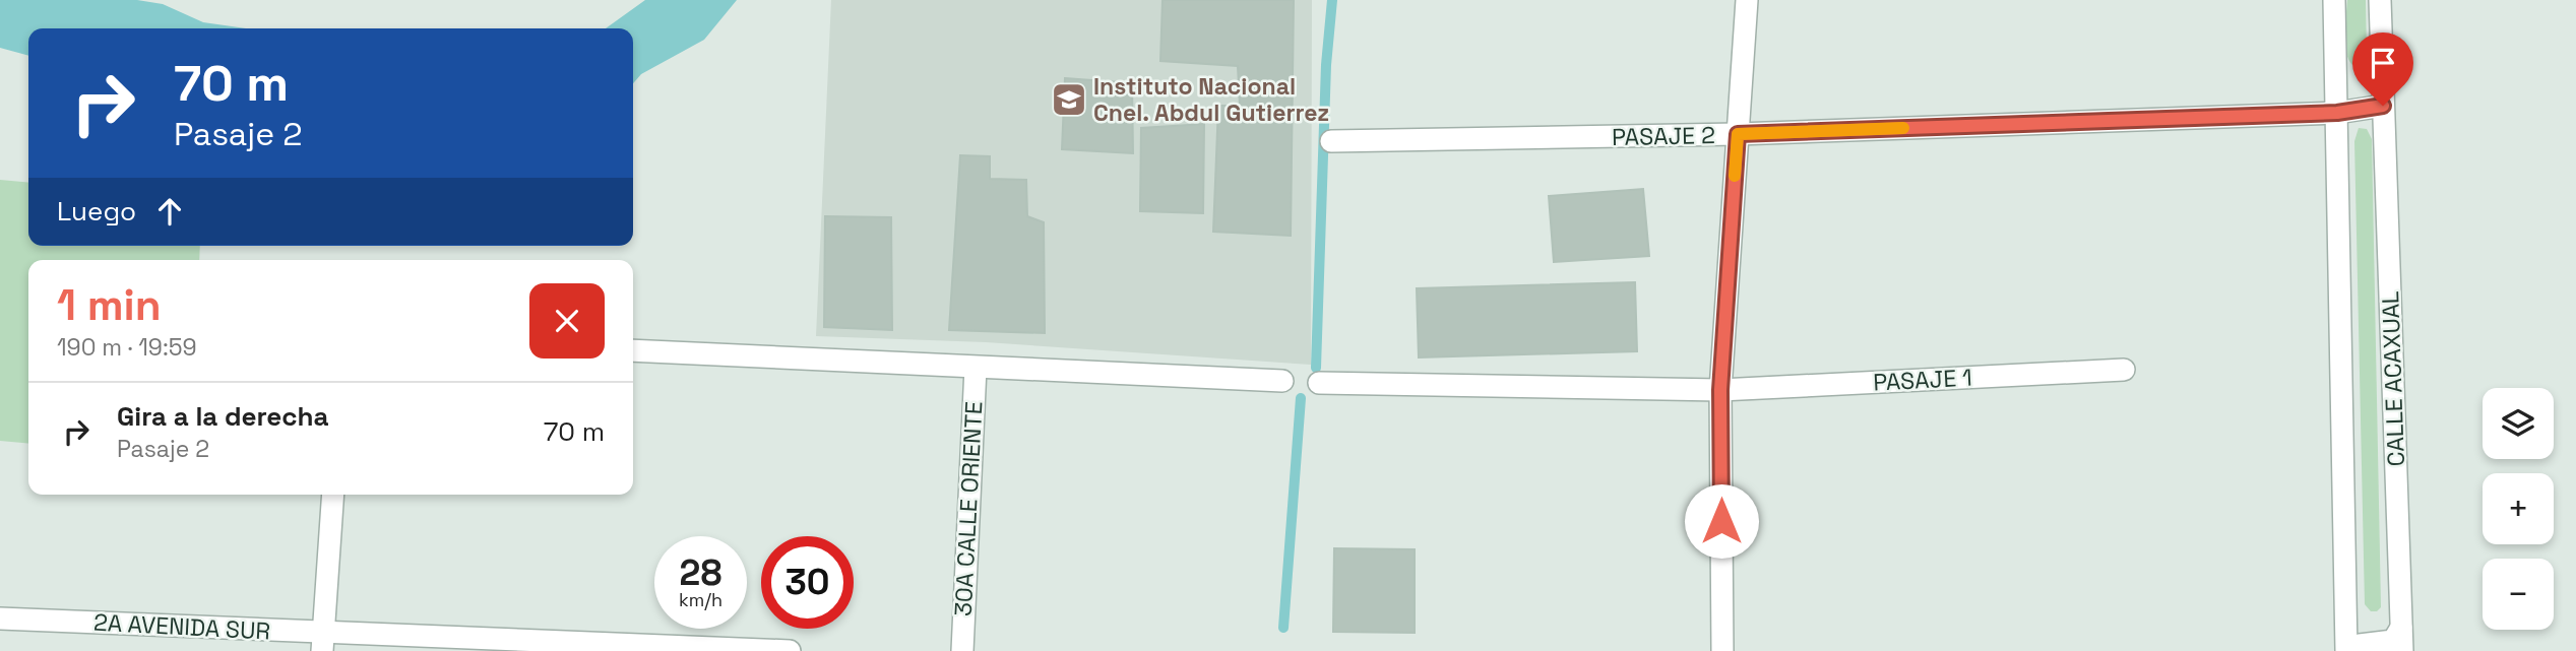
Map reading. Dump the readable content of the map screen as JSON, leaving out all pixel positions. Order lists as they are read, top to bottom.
{
  "streets": {
    "street": [
      "PASAJE 2",
      "CALLE ACAXUAL",
      "PASAJE 1",
      "30A CALLE ORIENTE",
      "2A AVENIDA SUR"
    ]
  },
  "places": {
    "school or university": ["Instituto Nacional Cnel. Abdul Gutierrez"]
  },
  "page": {
    "turn": ["70 m", "Pasaje 2"],
    "then": "Luego",
    "heading": ["1 min", "190 m · 19:59"],
    "list": [
      {
        "name": "Gira a la derecha",
        "note": "Pasaje 2",
        "value": "70 m"
      }
    ],
    "map_buttons": ["+", "−"],
    "speed": "28 km/h",
    "limit": "30"
  }
}
